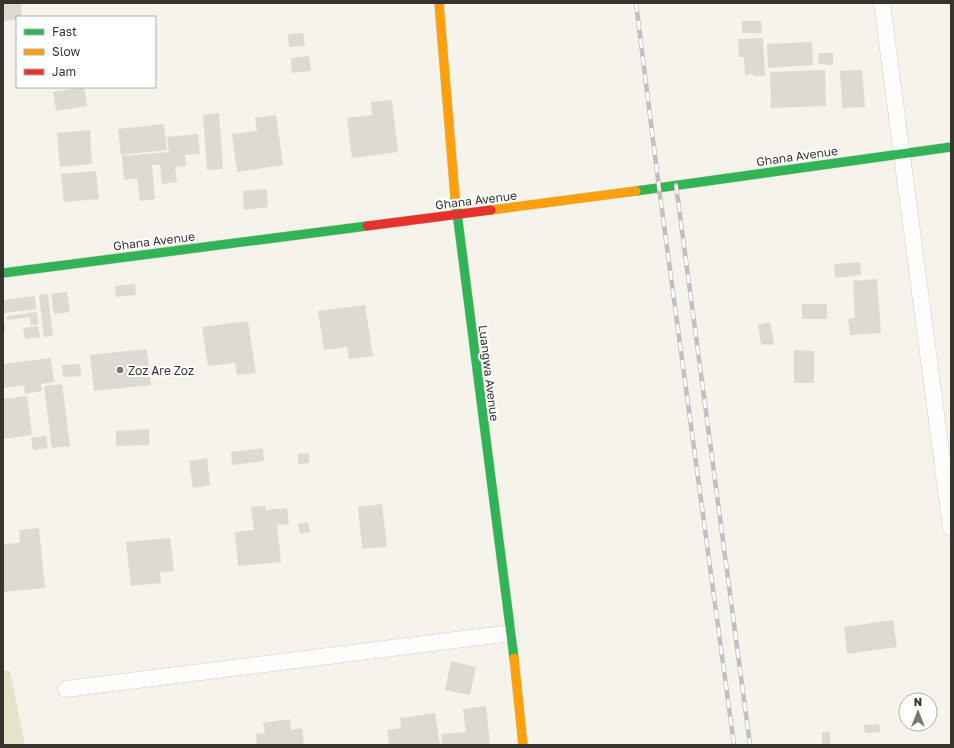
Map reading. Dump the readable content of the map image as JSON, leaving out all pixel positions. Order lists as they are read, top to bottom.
{
  "streets": {
    "main road": ["Ghana Avenue", "Luangwa Avenue"]
  },
  "crossings": [
    ["Ghana Avenue", "Luangwa Avenue"]
  ],
  "places": ["Zoz Are Zoz"],
  "legend": ["Fast", "Slow", "Jam"],
  "north": "top"
}
